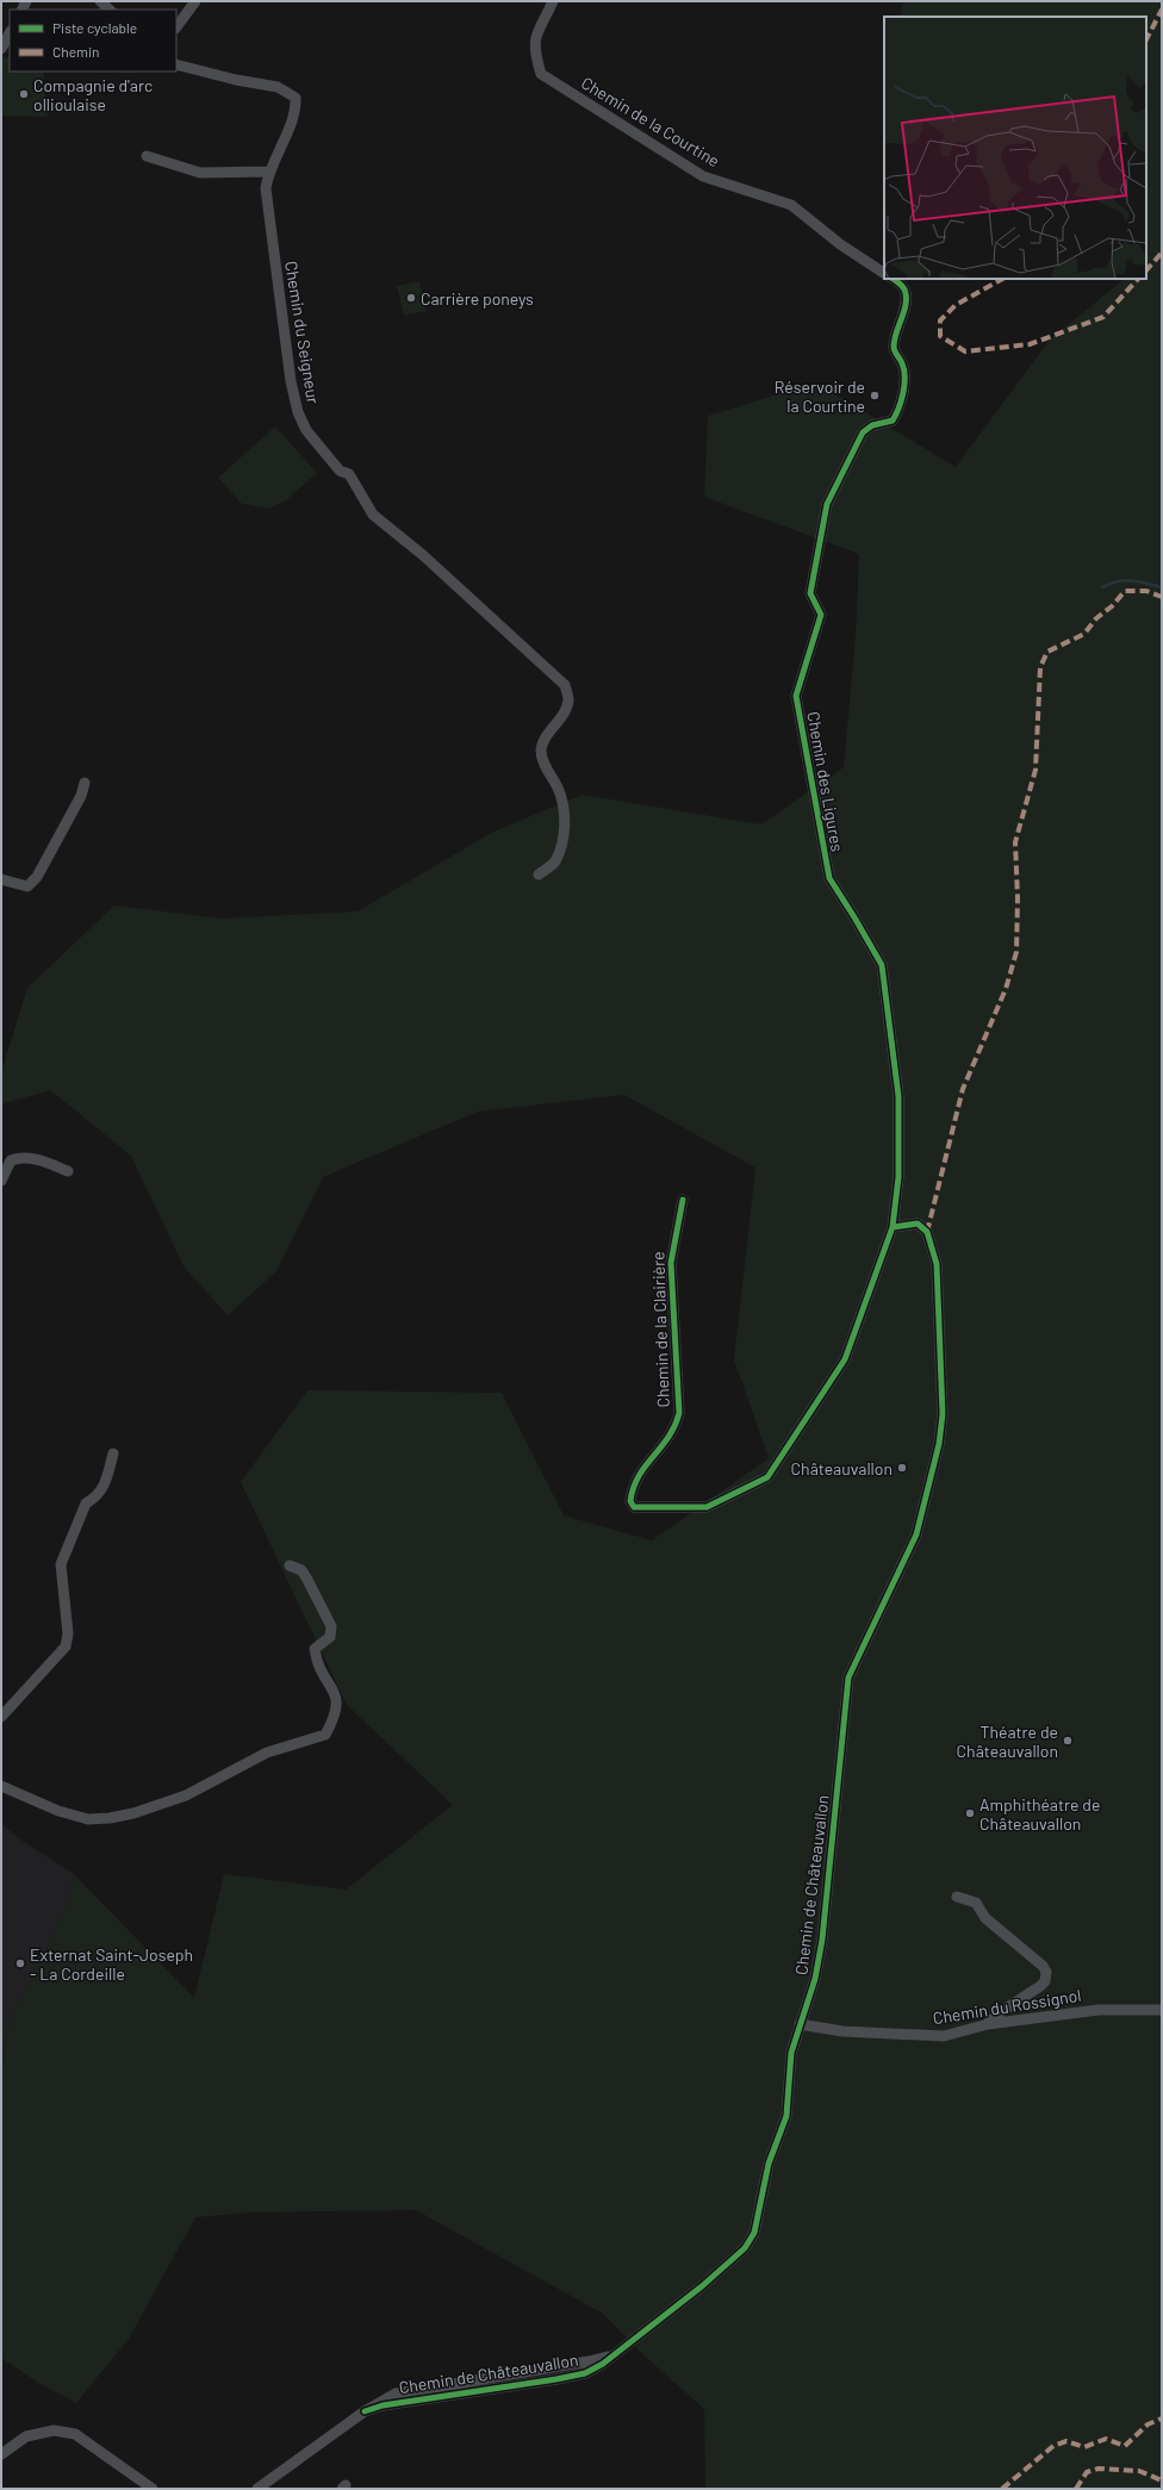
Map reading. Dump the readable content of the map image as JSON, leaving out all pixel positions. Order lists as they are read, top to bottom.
{
  "streets": {
    "street": [
      "Chemin de la Courtine",
      "Chemin du Seigneur",
      "Chemin des Ligures",
      "Chemin de la Clairière",
      "Chemin de Châteauvallon",
      "Chemin du Rossignol"
    ]
  },
  "crossings": [
    ["Chemin des Ligures", "Chemin de la Clairière"],
    ["Chemin des Ligures", "Chemin de Châteauvallon"],
    ["Chemin de la Clairière", "Chemin de Châteauvallon"],
    ["Chemin de Châteauvallon", "Chemin du Rossignol"]
  ],
  "places": [
    "Compagnie d'arc ollioulaise",
    "Carrière poneys",
    "Réservoir de la Courtine",
    "Châteauvallon",
    "Théatre de Châteauvallon",
    "Amphithéatre de Châteauvallon",
    "Externat Saint-Joseph - La Cordeille"
  ],
  "legend": ["Piste cyclable", "Chemin"]
}
